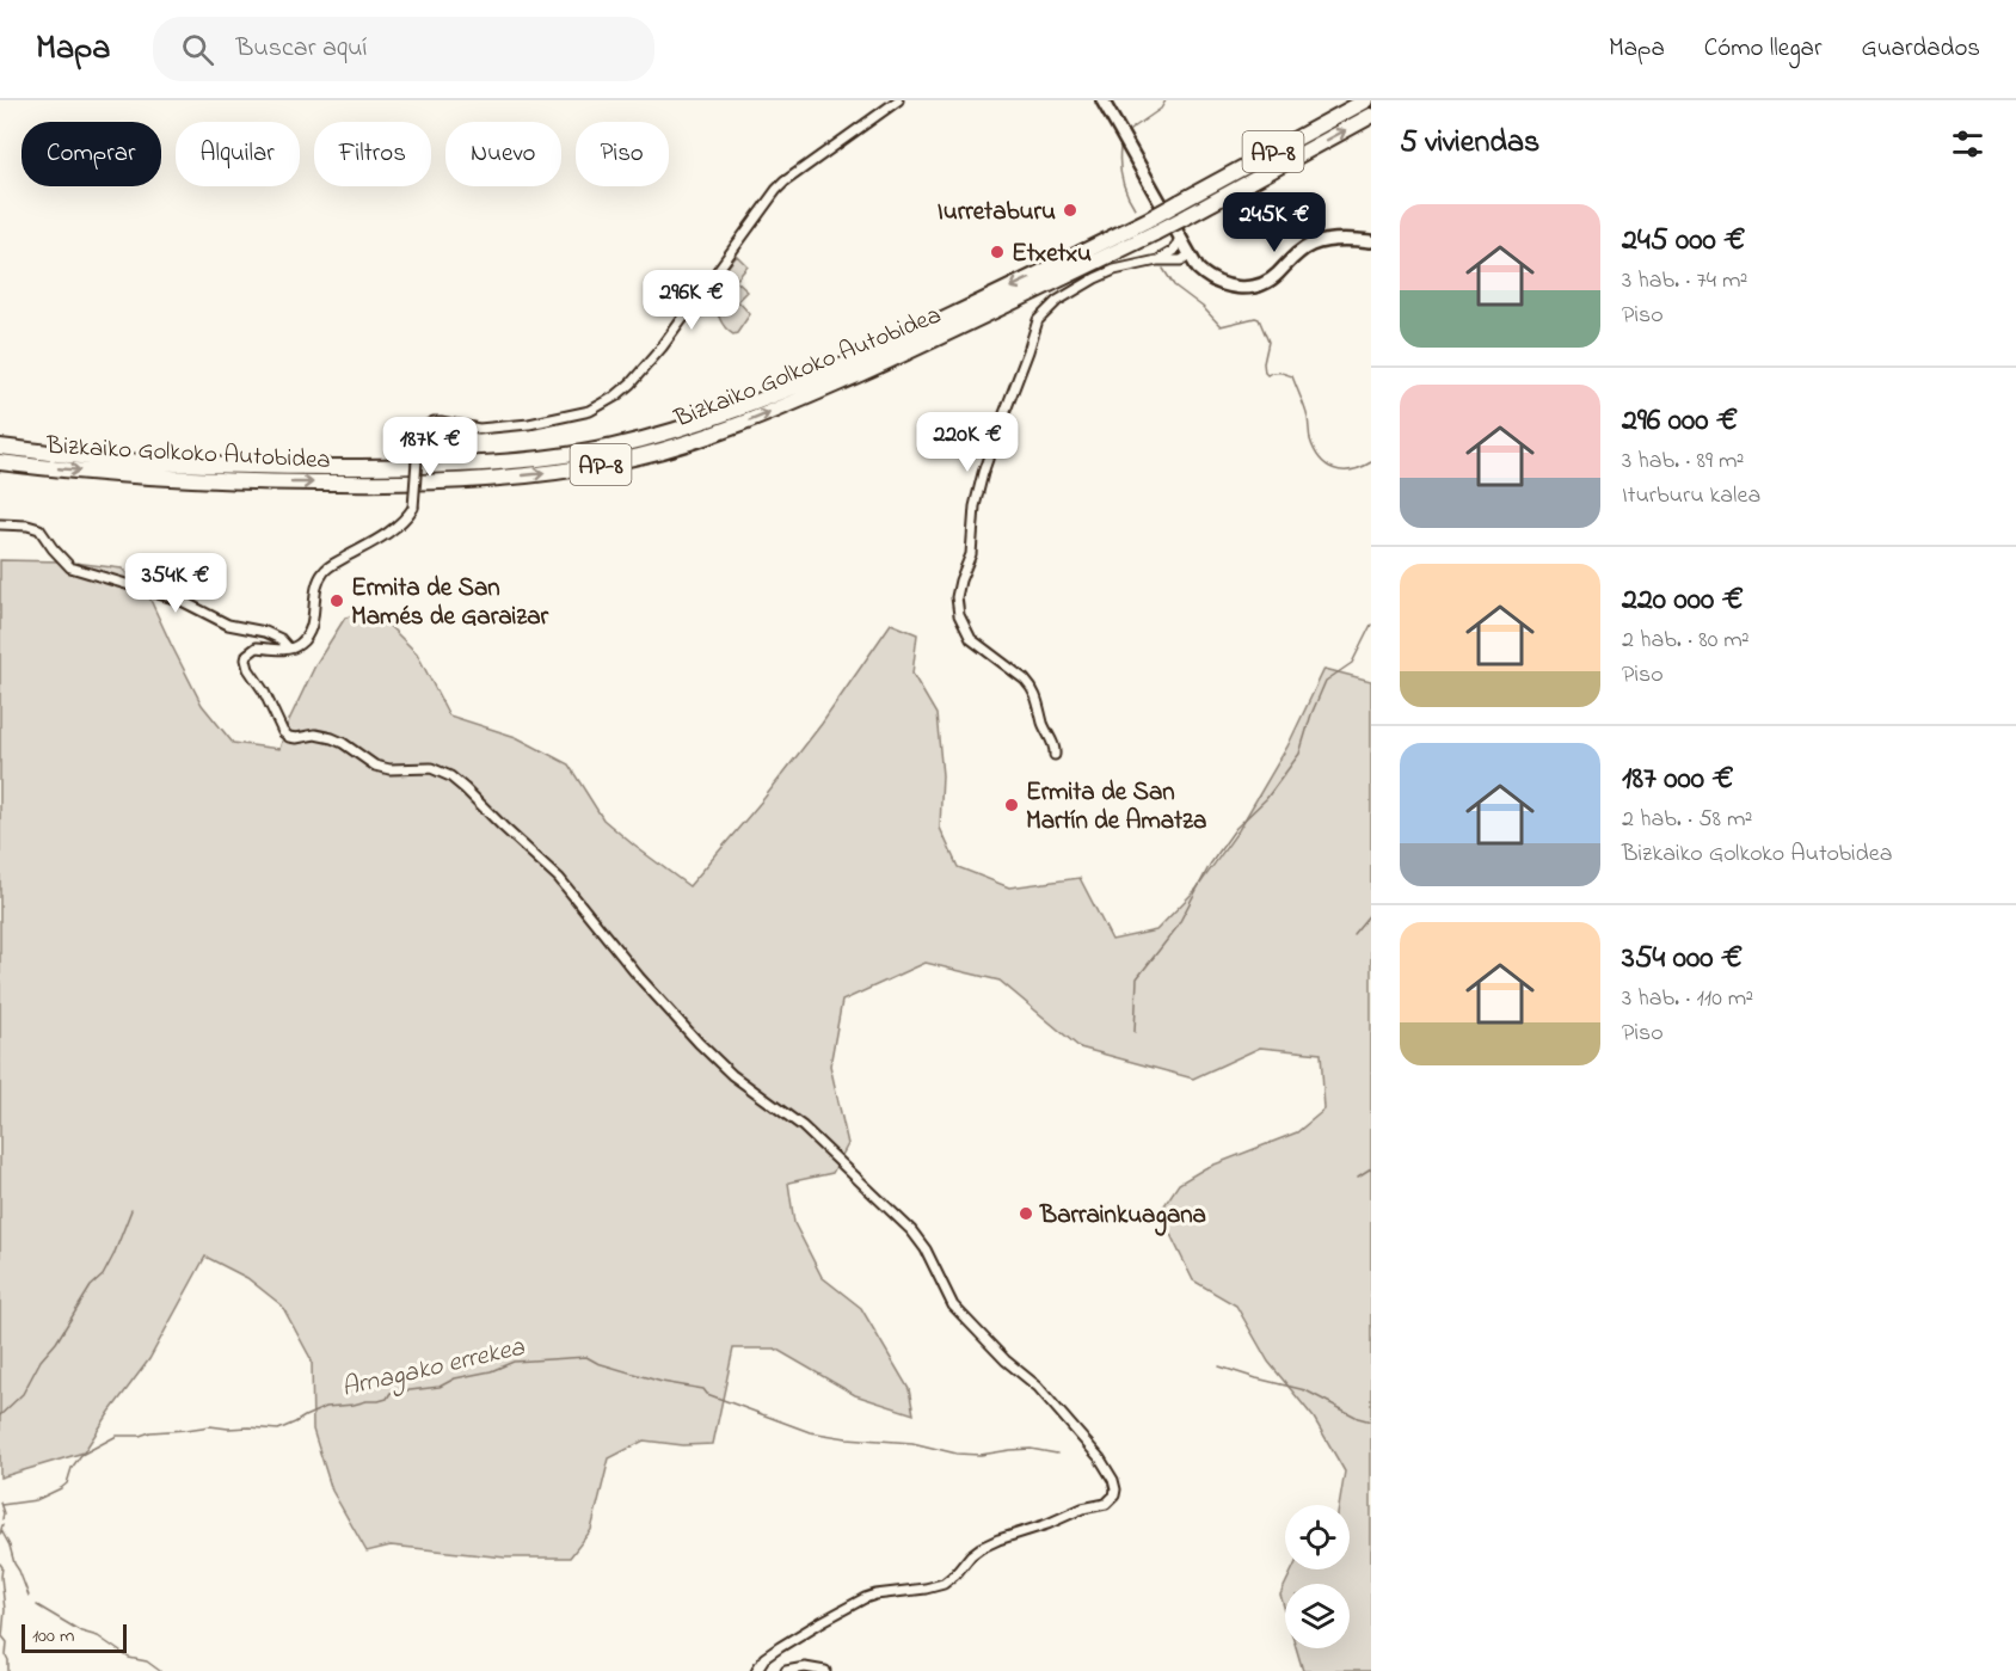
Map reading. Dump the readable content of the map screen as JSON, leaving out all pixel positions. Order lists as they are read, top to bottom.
{
  "streets": {
    "highway": ["AP-8", "Bizkaiko Golkoko Autobidea"]
  },
  "water": ["Arnagako errekea"],
  "places": [
    "Iurretaburu",
    "Etxetxu",
    "Ermita de San Mamés de Garaizar",
    "Ermita de San Martín de Amatza",
    "Barrainkuagana"
  ],
  "scale_bar": "100 m",
  "page": {
    "header": "Mapa",
    "search": "Buscar aquí",
    "nav": ["Mapa", "Cómo llegar", "Guardados"],
    "heading": "5 viviendas",
    "chip": [
      "Comprar",
      "Alquilar",
      "Filtros",
      "Nuevo",
      "Piso"
    ],
    "list": [
      {
        "name": "245 000 €",
        "note": "3 hab. · 74 m² · Piso"
      },
      {
        "name": "296 000 €",
        "note": "3 hab. · 89 m² · Iturburu kalea"
      },
      {
        "name": "220 000 €",
        "note": "2 hab. · 80 m² · Piso"
      },
      {
        "name": "187 000 €",
        "note": "2 hab. · 58 m² · Bizkaiko Golkoko Autobidea"
      },
      {
        "name": "354 000 €",
        "note": "3 hab. · 110 m² · Piso"
      }
    ],
    "price": [
      "245K €",
      "296K €",
      "220K €",
      "187K €",
      "354K €"
    ],
    "scale": "100 m"
  }
}
